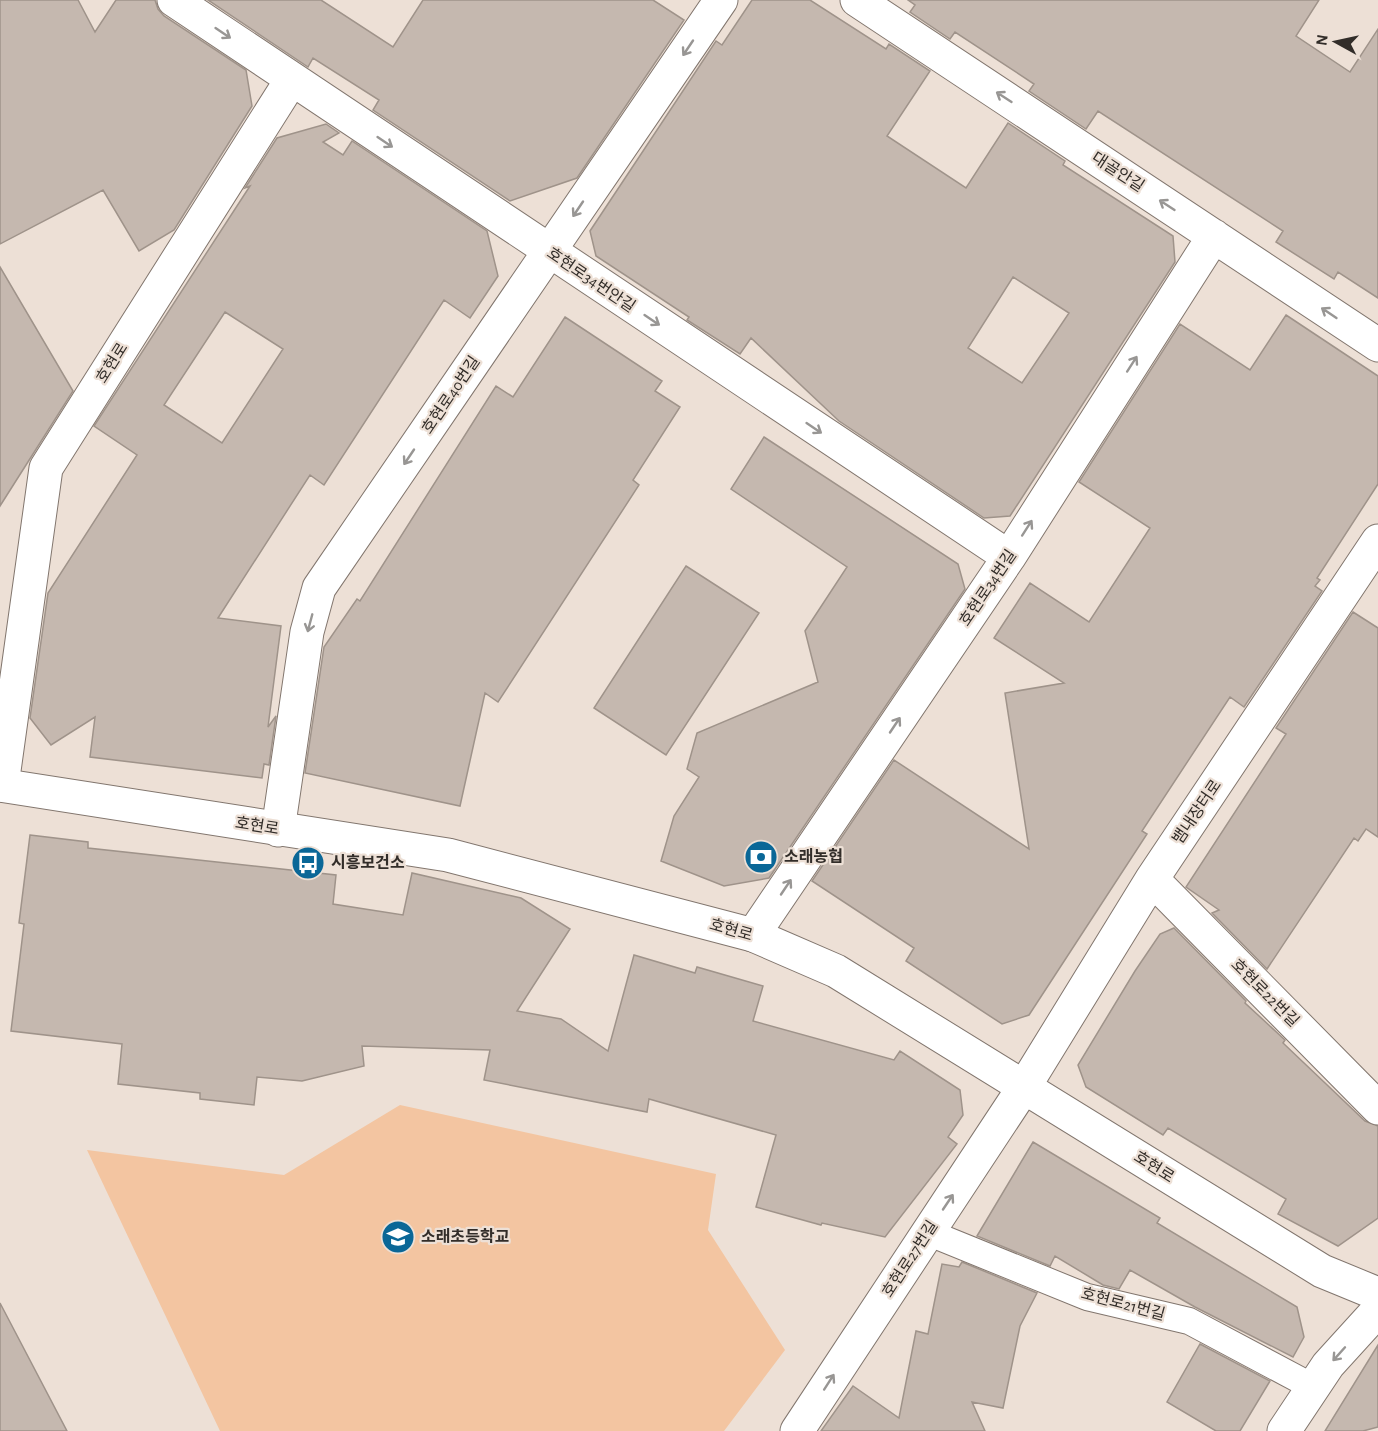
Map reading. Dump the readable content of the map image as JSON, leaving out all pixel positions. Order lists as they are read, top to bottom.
{
  "streets": {
    "street": [
      "대골안길",
      "호현로34번안길",
      "호현로",
      "호현로40번길",
      "호현로34번길",
      "뱀내장터로",
      "호현로22번길",
      "호현로27번길"
    ],
    "lane": ["호현로21번길"]
  },
  "crossings": [
    ["대골안길", "호현로34번길"],
    ["호현로34번안길", "호현로"],
    ["호현로34번안길", "호현로40번길"],
    ["호현로34번안길", "호현로34번길"],
    ["호현로", "호현로40번길"],
    ["호현로", "호현로34번길"],
    ["호현로", "뱀내장터로"],
    ["호현로", "호현로27번길"],
    ["뱀내장터로", "호현로22번길"],
    ["뱀내장터로", "호현로27번길"],
    ["호현로27번길", "호현로21번길"]
  ],
  "one_way": [
    "대골안길",
    "호현로34번안길",
    "호현로40번길",
    "호현로34번길",
    "호현로27번길"
  ],
  "places": {
    "bank": ["소래농협"],
    "bus stop": ["시흥보건소"],
    "school or university": ["소래초등학교"]
  },
  "north": "left"
}
